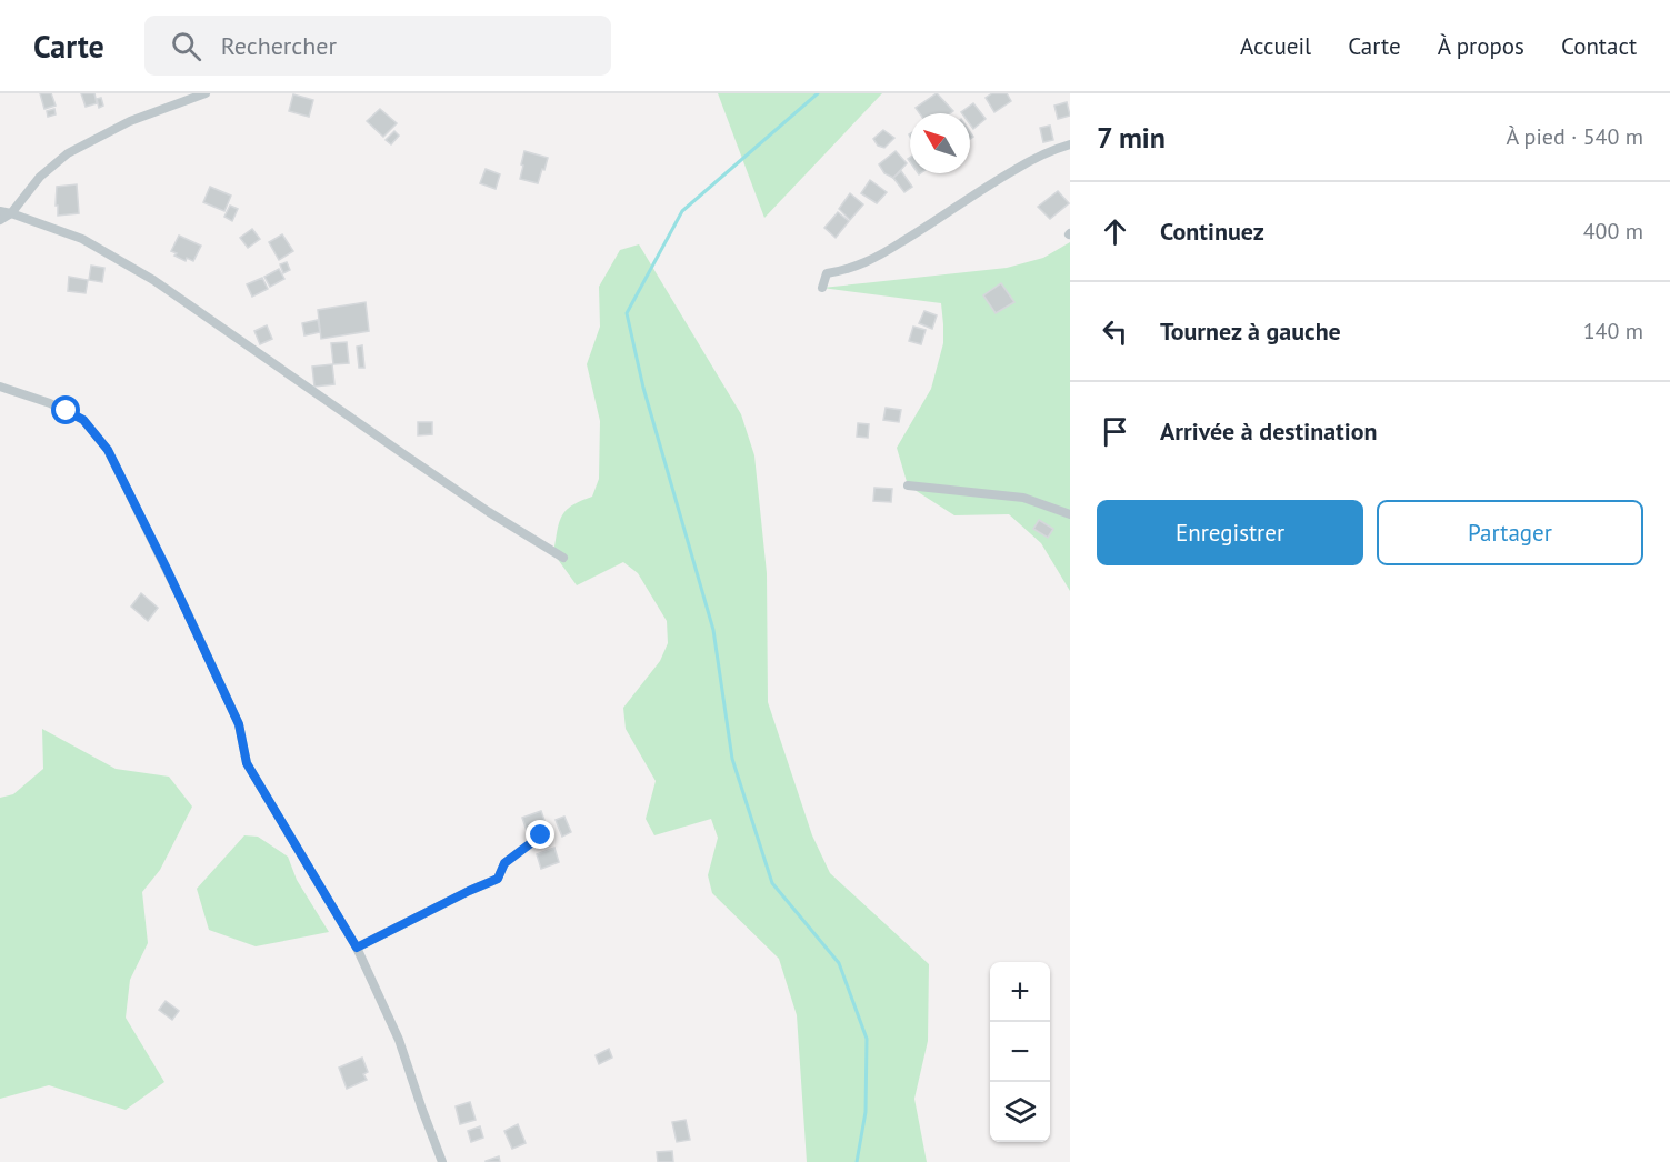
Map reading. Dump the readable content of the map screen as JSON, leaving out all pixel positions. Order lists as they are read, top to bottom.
{
  "north": "top left",
  "page": {
    "header": "Carte",
    "search": "Rechercher",
    "nav": [
      "Accueil",
      "Carte",
      "À propos",
      "Contact"
    ],
    "heading": ["7 min", "À pied · 540 m"],
    "list": [
      ["Continuez", "400 m"],
      ["Tournez à gauche", "140 m"],
      "Arrivée à destination"
    ],
    "buttons": ["Enregistrer", "Partager"],
    "map_buttons": ["+", "−"]
  }
}
